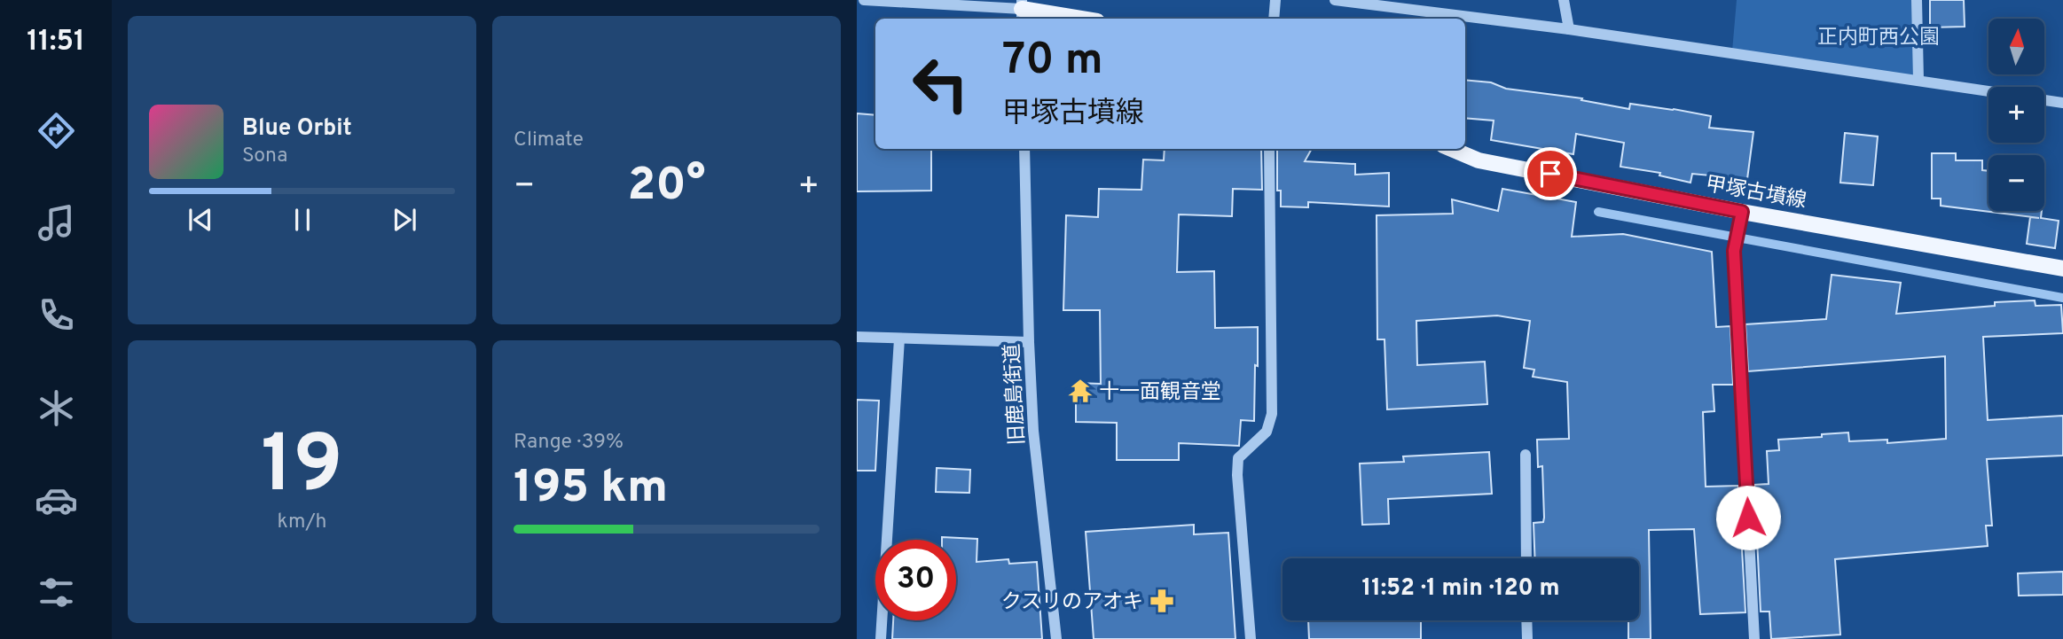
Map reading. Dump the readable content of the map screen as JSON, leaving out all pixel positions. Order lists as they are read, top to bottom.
{
  "streets": {
    "main road": ["甲塚古墳線"],
    "street": ["旧鹿島街道"]
  },
  "parks": ["正内町西公園"],
  "places": {
    "temple": ["十一面観音堂"],
    "pharmacy": ["クスリのアオキ"]
  },
  "north": "top",
  "page": {
    "tabs": "11:51",
    "tile": [
      "Climate",
      ["19", "km/h"],
      ["Range · 39%", "195 km"]
    ],
    "map_buttons": ["+", "−"],
    "turn": ["70 m", "甲塚古墳線"],
    "song": ["Blue Orbit", "Sona"],
    "heat": ["−", "20°", "+"],
    "limit": "30",
    "trip": "11:52 · 1 min · 120 m"
  }
}
